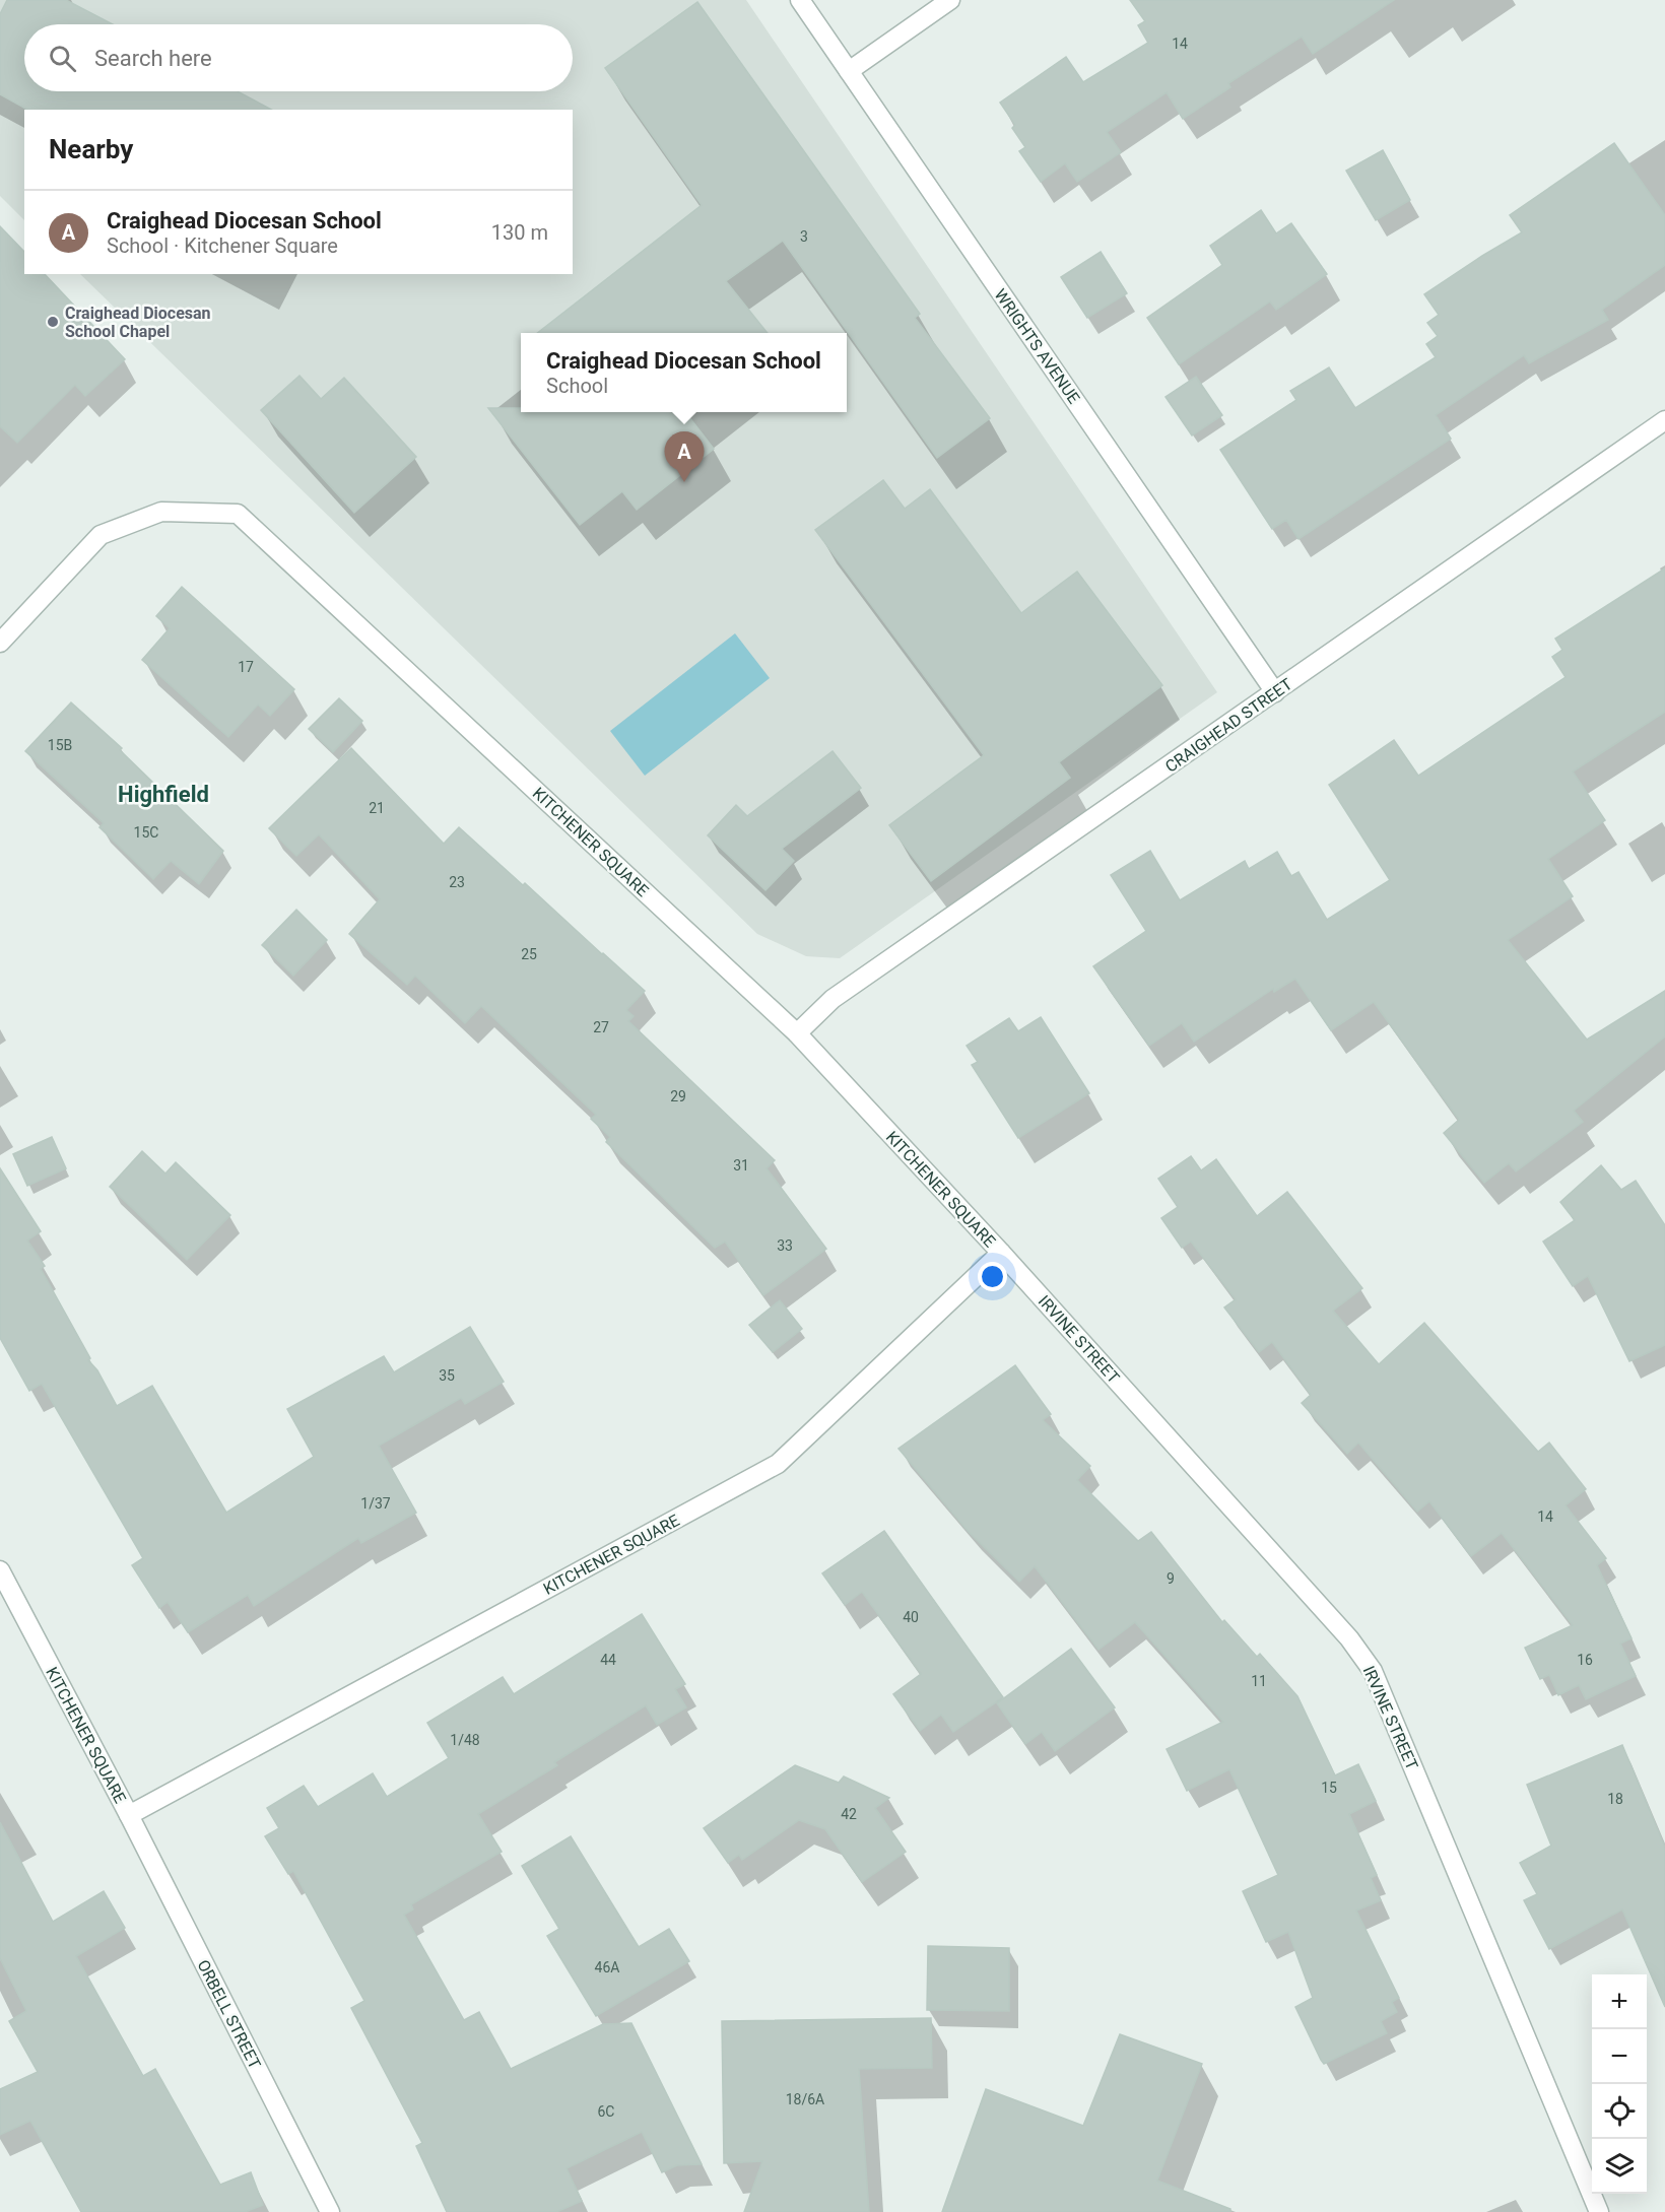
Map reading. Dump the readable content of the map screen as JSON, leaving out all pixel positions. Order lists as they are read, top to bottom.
{
  "streets": {
    "street": [
      "WRIGHTS AVENUE",
      "CRAIGHEAD STREET",
      "KITCHENER SQUARE",
      "IRVINE STREET",
      "ORBELL STREET"
    ]
  },
  "crossings": [
    ["WRIGHTS AVENUE", "CRAIGHEAD STREET"],
    ["CRAIGHEAD STREET", "KITCHENER SQUARE"],
    ["KITCHENER SQUARE", "IRVINE STREET"],
    ["KITCHENER SQUARE", "ORBELL STREET"]
  ],
  "districts": ["Highfield"],
  "places": ["Craighead Diocesan School Chapel"],
  "house_numbers": [
    "14",
    "3",
    "17",
    "15B",
    "21",
    "15C",
    "23",
    "25",
    "27",
    "29",
    "31",
    "33",
    "35",
    "1/37",
    "14",
    "9",
    "40",
    "44",
    "16",
    "11",
    "1/48",
    "15",
    "18",
    "42",
    "46A",
    "18/6A",
    "6C"
  ],
  "page": {
    "search": "Search here",
    "heading": "Nearby",
    "list": [
      {
        "mark": "A",
        "name": "Craighead Diocesan School",
        "note": "School · Kitchener Square",
        "value": "130 m"
      }
    ],
    "popup": ["Craighead Diocesan School", "School"],
    "pins": "A",
    "map_buttons": ["+", "−"]
  }
}
